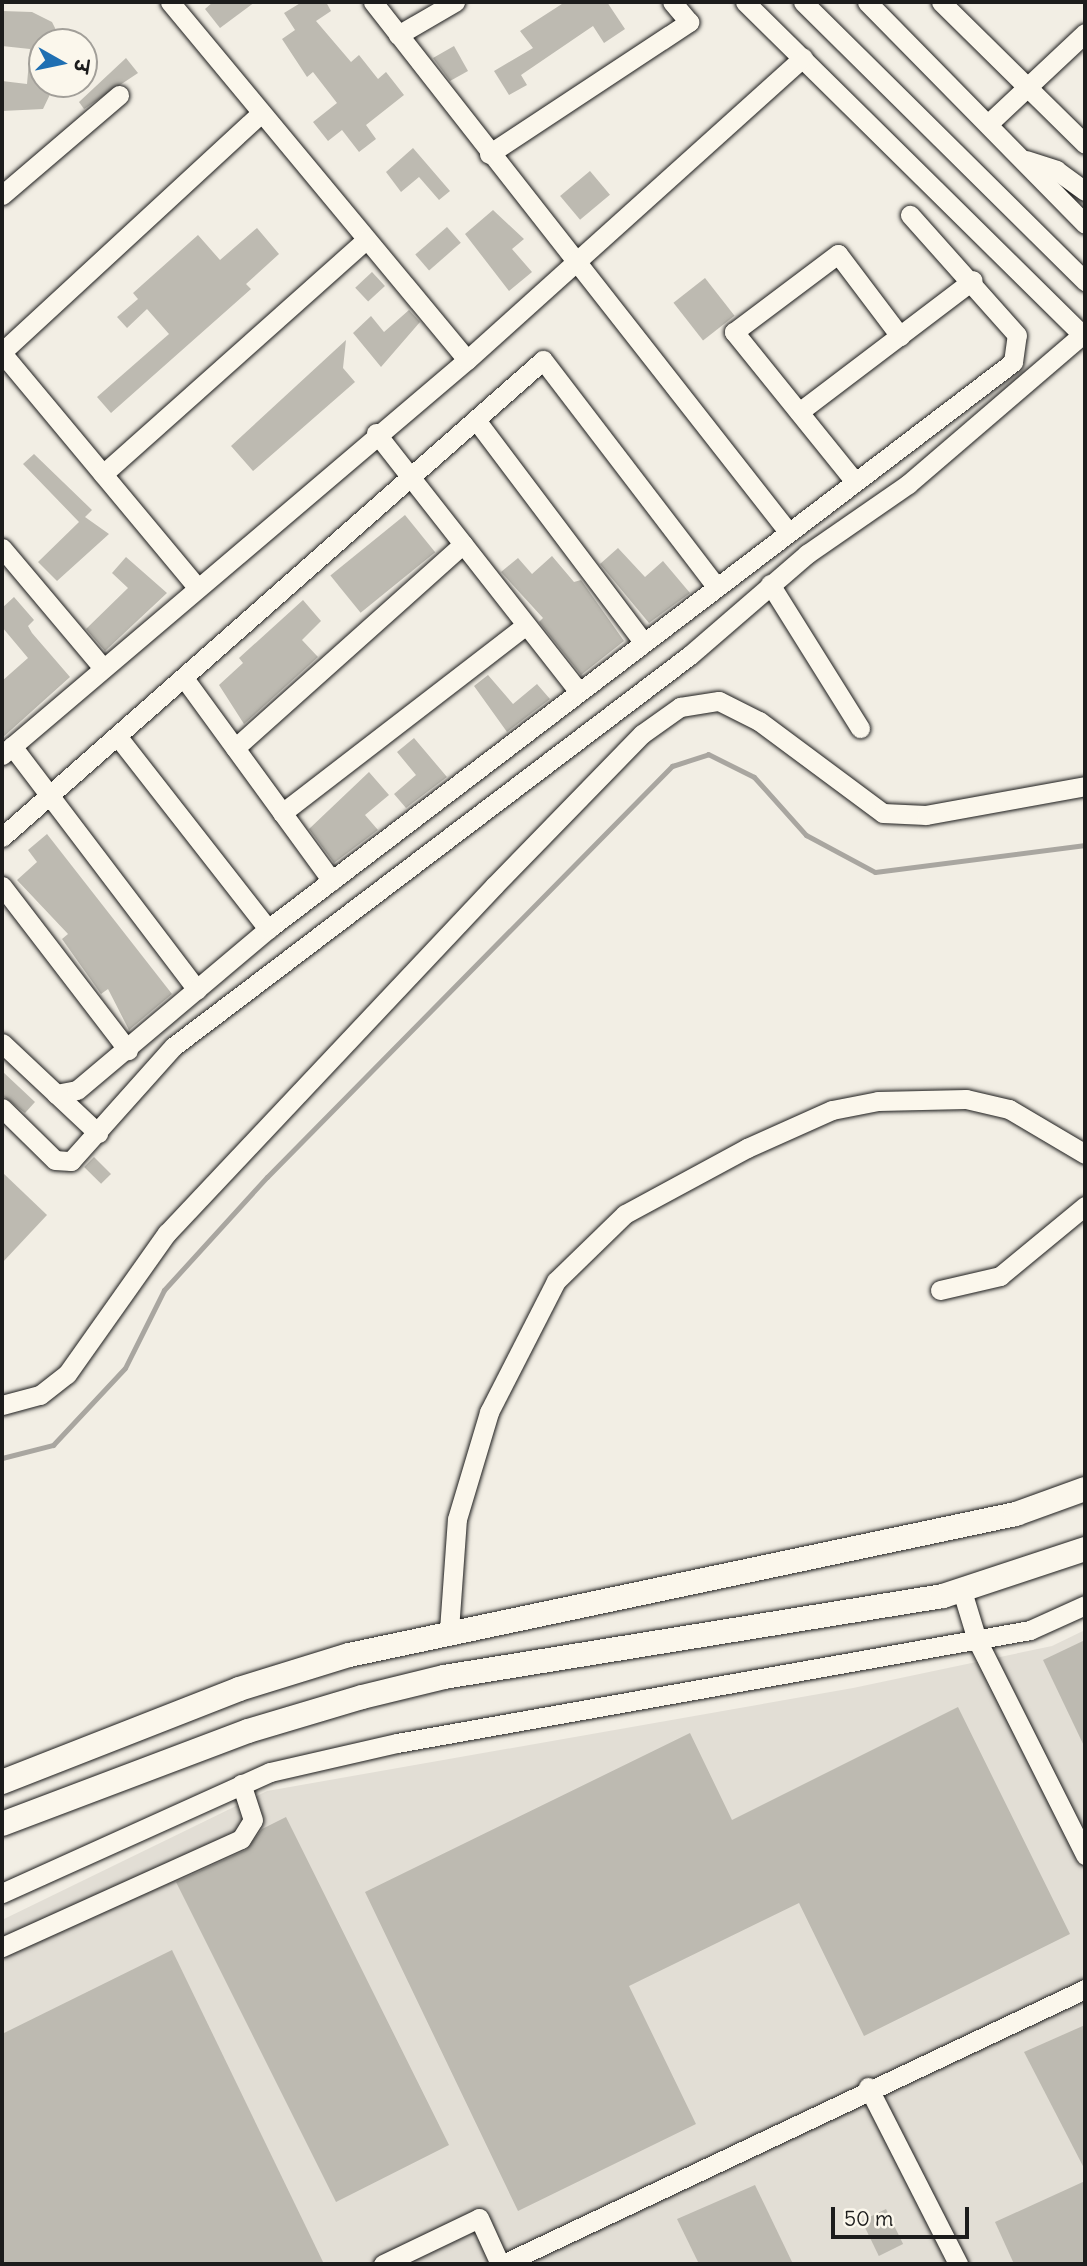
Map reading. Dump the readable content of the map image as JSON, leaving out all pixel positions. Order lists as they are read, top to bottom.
{
  "scale_bar": "50 m",
  "north": "right"
}
